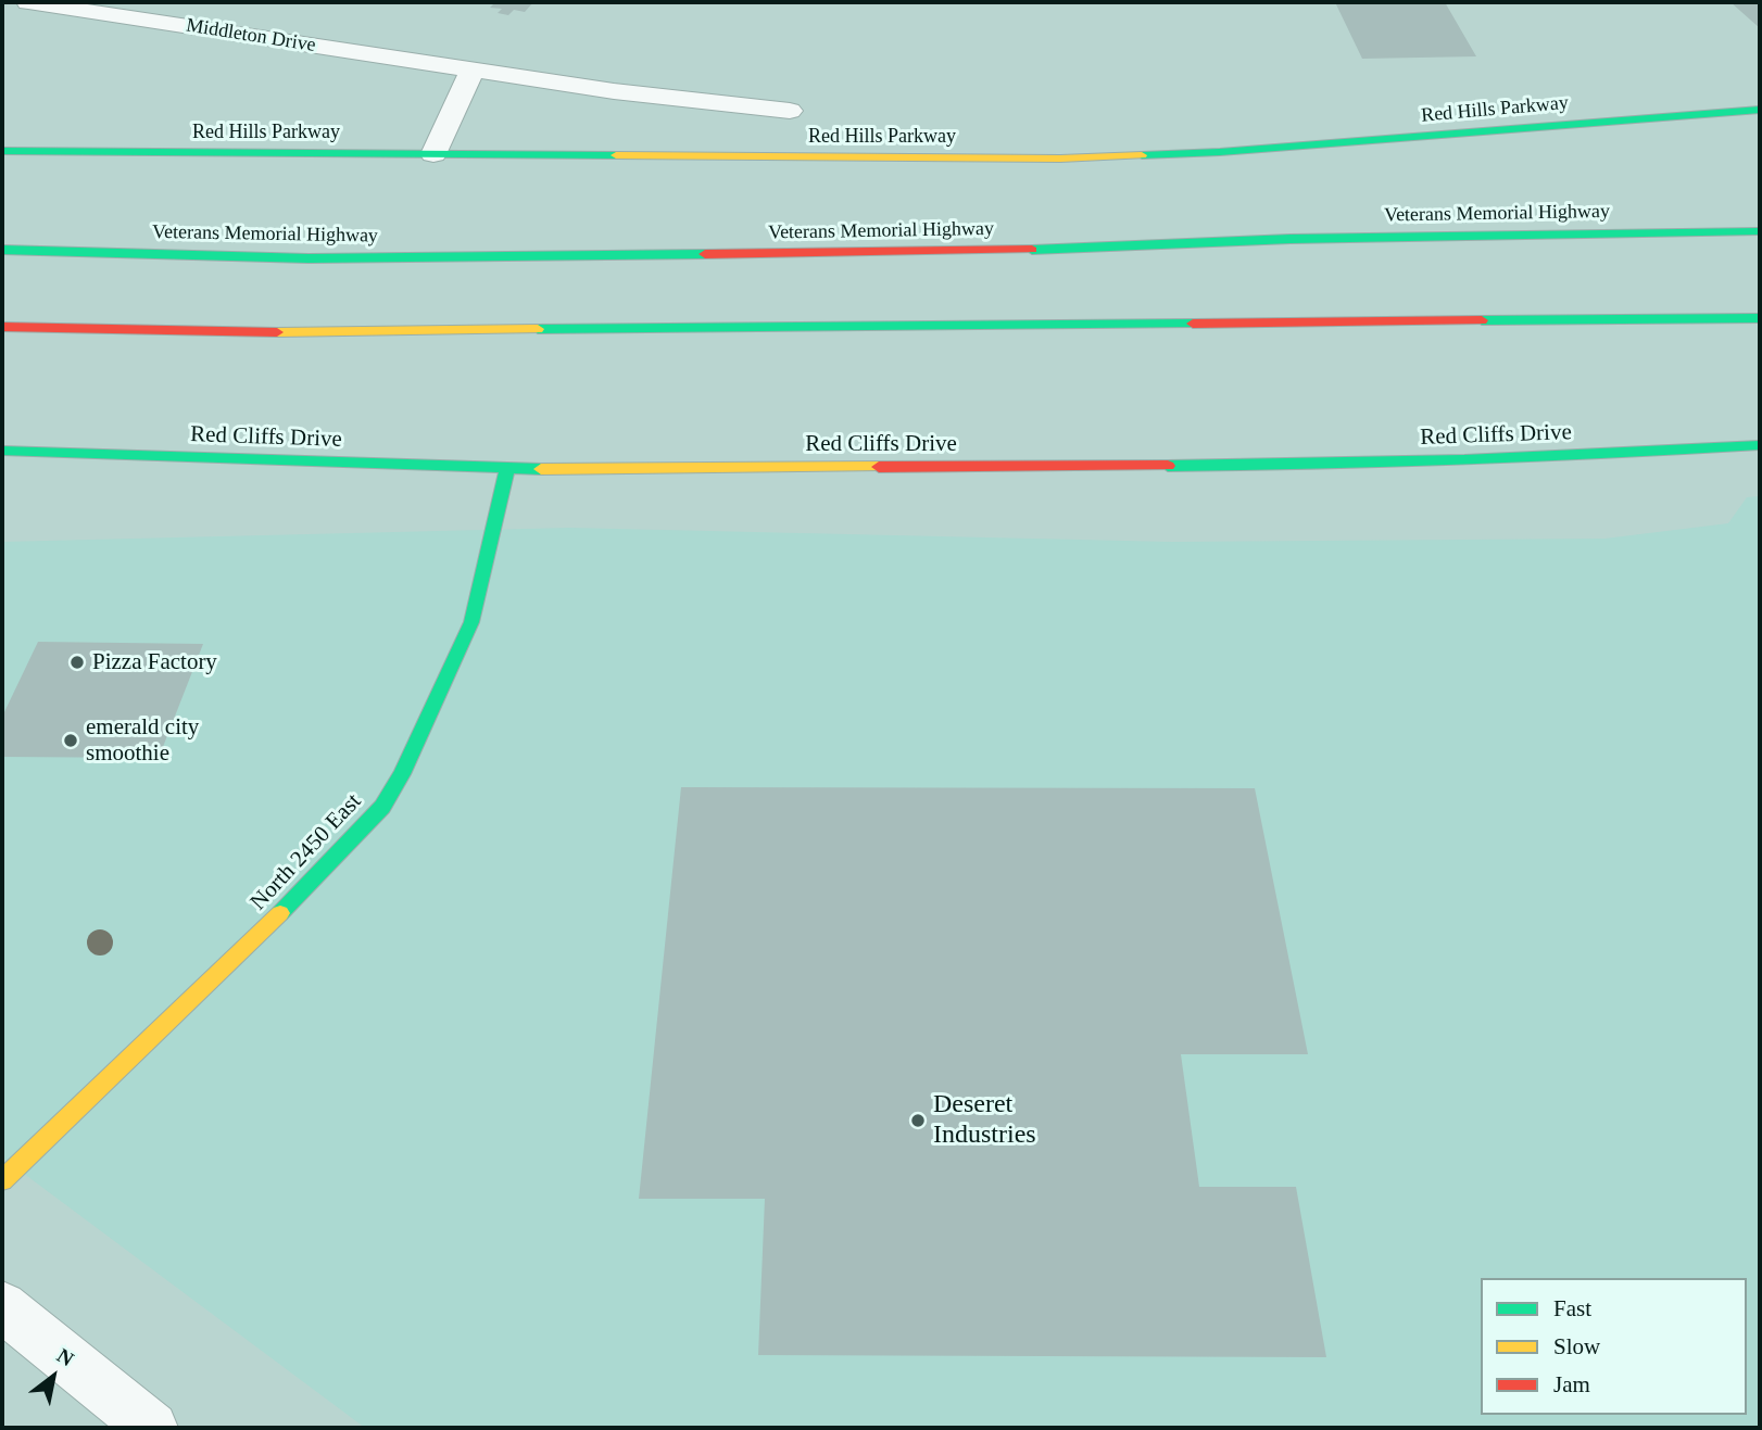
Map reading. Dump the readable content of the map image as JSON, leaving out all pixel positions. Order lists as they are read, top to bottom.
{
  "streets": {
    "main road": [
      "Red Hills Parkway",
      "Veterans Memorial Highway",
      "Red Cliffs Drive",
      "North 2450 East"
    ],
    "street": ["Middleton Drive"]
  },
  "crossings": [
    ["Red Cliffs Drive", "North 2450 East"]
  ],
  "places": ["Pizza Factory", "emerald city smoothie", "Deseret Industries"],
  "legend": ["Fast", "Slow", "Jam"],
  "north": "top right"
}
